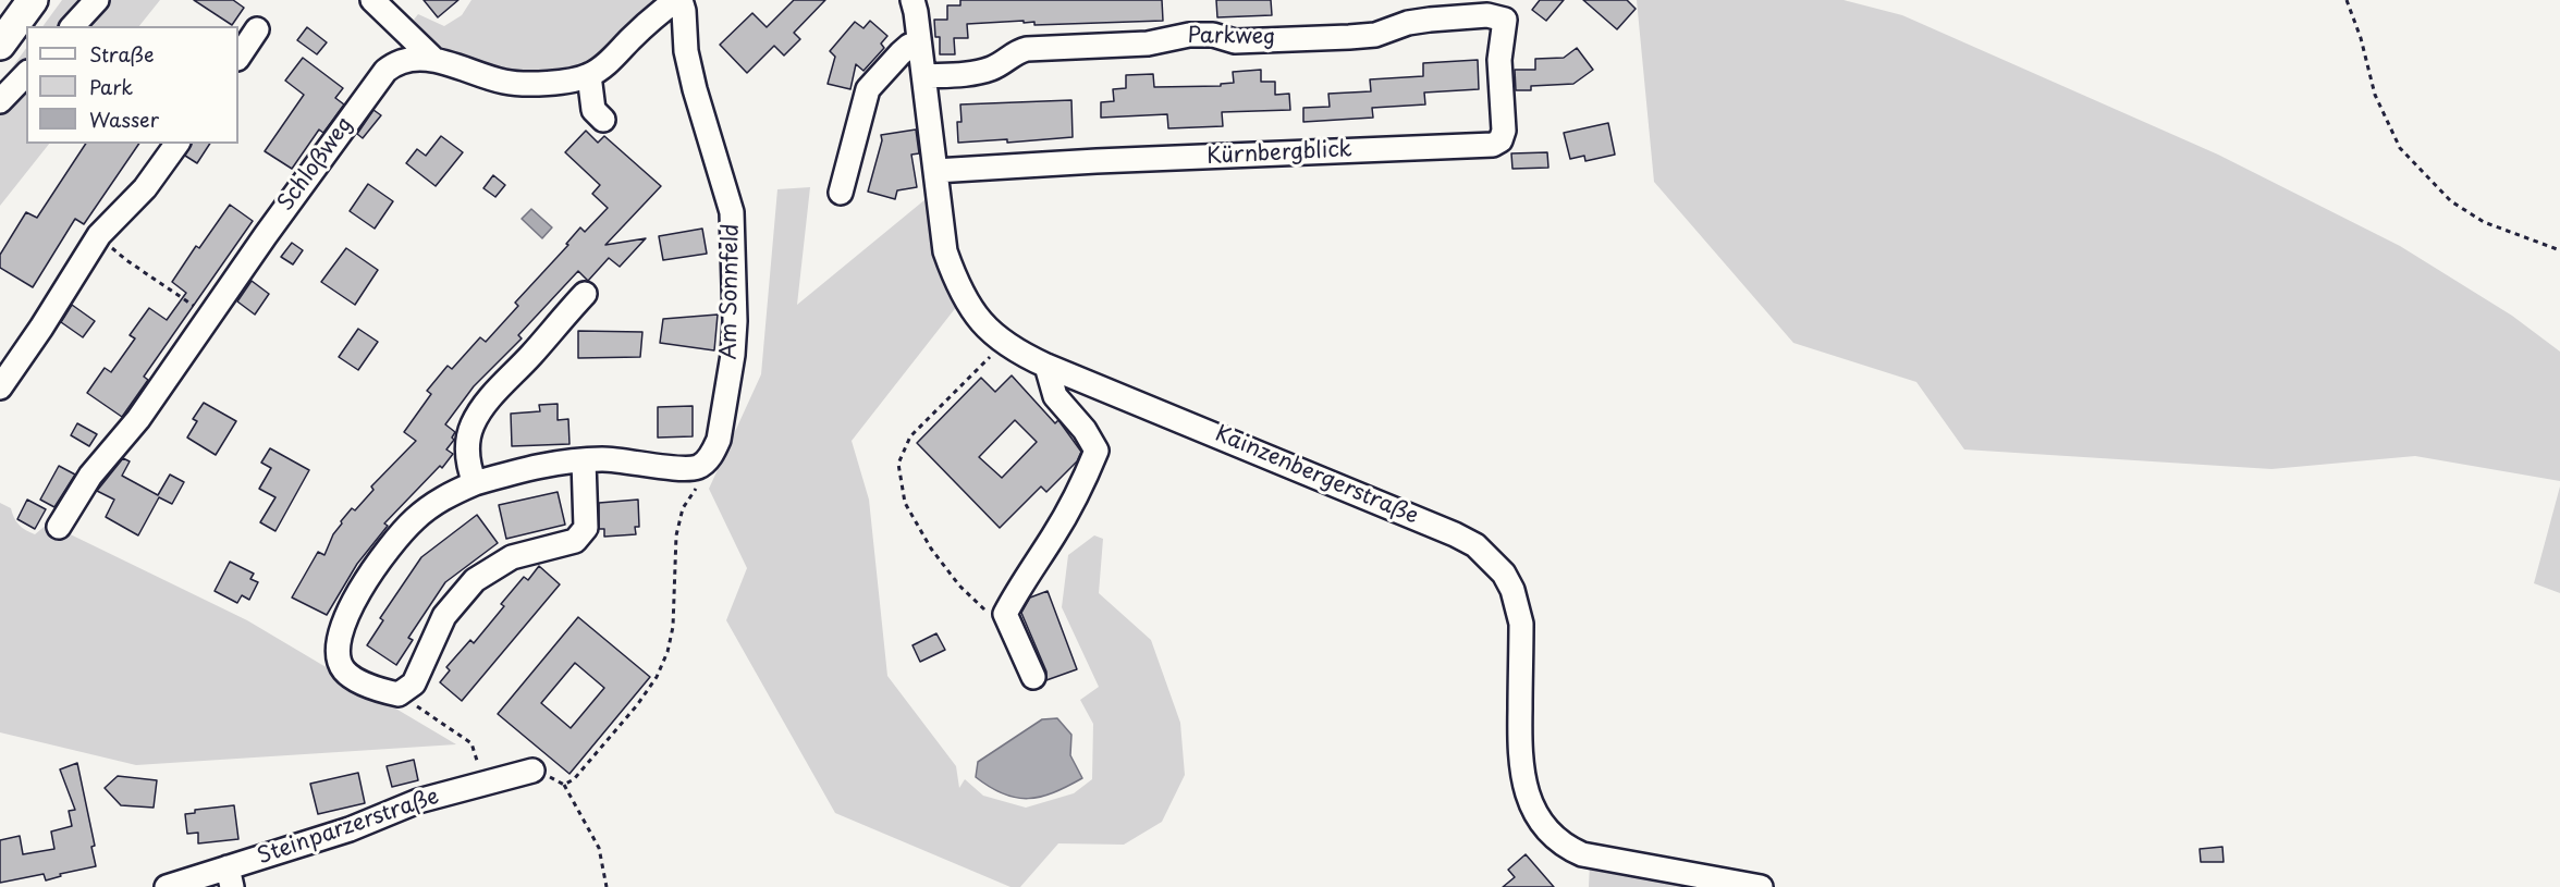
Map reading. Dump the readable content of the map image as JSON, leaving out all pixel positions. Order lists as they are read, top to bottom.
{
  "streets": {
    "street": [
      "Parkweg",
      "Kürnbergblick",
      "Schloßweg",
      "Am Sonnfeld",
      "Kainzenbergerstraße",
      "Steinparzerstraße"
    ]
  },
  "crossings": [
    ["Parkweg", "Kürnbergblick"],
    ["Parkweg", "Kainzenbergerstraße"],
    ["Kürnbergblick", "Kainzenbergerstraße"],
    ["Schloßweg", "Am Sonnfeld"]
  ],
  "legend": ["Straße", "Park", "Wasser"]
}
